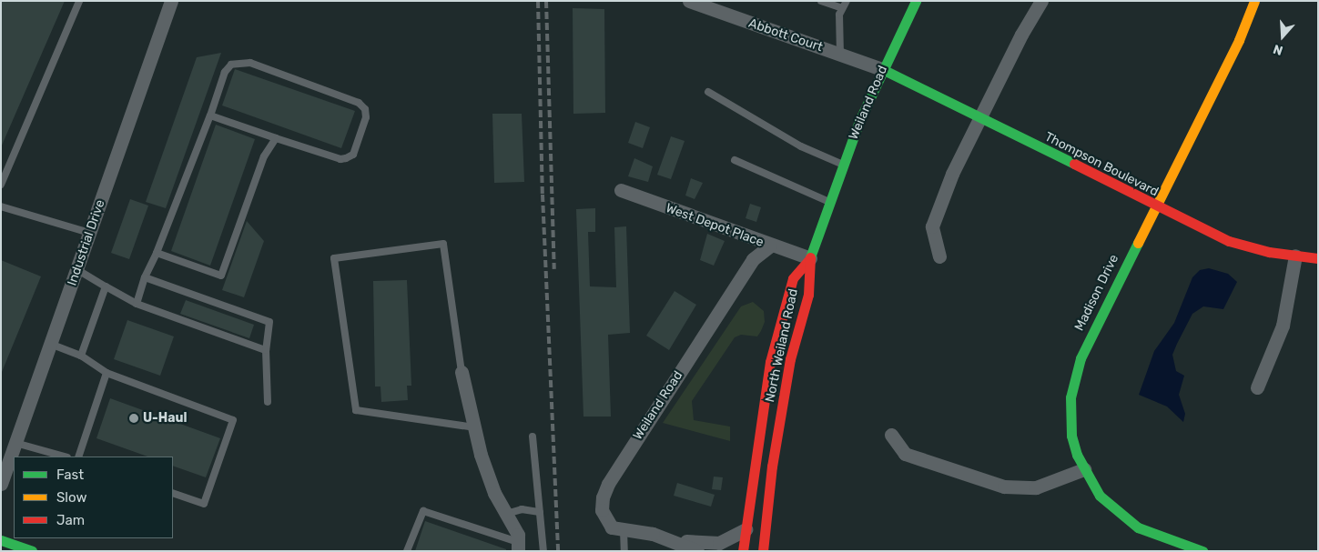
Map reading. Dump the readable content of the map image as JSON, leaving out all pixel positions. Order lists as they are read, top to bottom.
{
  "streets": {
    "street": [
      "Abbott Court",
      "Weiland Road",
      "Thompson Boulevard",
      "West Depot Place",
      "Industrial Drive",
      "Madison Drive",
      "North Weiland Road"
    ]
  },
  "crossings": [
    ["Abbott Court", "Weiland Road"],
    ["Abbott Court", "Thompson Boulevard"],
    ["Weiland Road", "Thompson Boulevard"],
    ["Weiland Road", "West Depot Place"],
    ["Weiland Road", "North Weiland Road"],
    ["Thompson Boulevard", "Madison Drive"],
    ["West Depot Place", "North Weiland Road"]
  ],
  "places": ["U-Haul"],
  "legend": ["Fast", "Slow", "Jam"],
  "north": "bottom"
}
